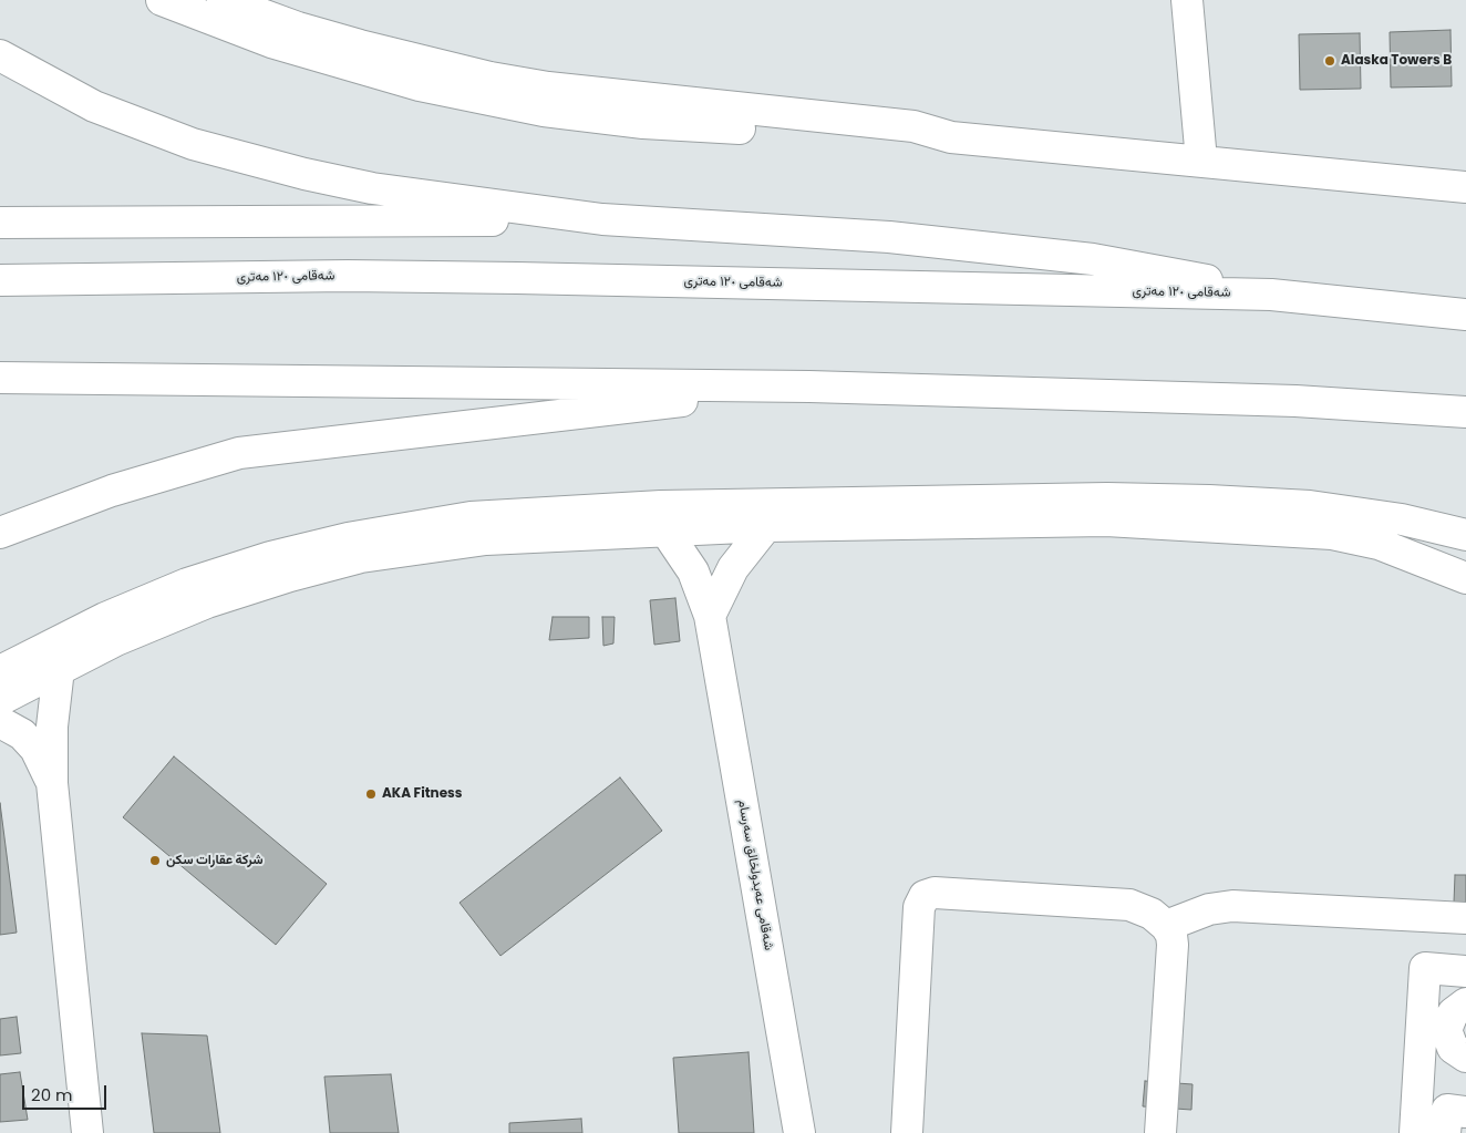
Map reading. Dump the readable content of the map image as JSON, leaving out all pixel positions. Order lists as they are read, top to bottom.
{
  "streets": {
    "main road": ["شەقامی ١٢٠ مەتری", "شەقامی عەبدولخالق سەرسام"]
  },
  "places": ["Alaska Towers B", "AKA Fitness", "شركة عقارات سكن"],
  "scale_bar": "20 m"
}
